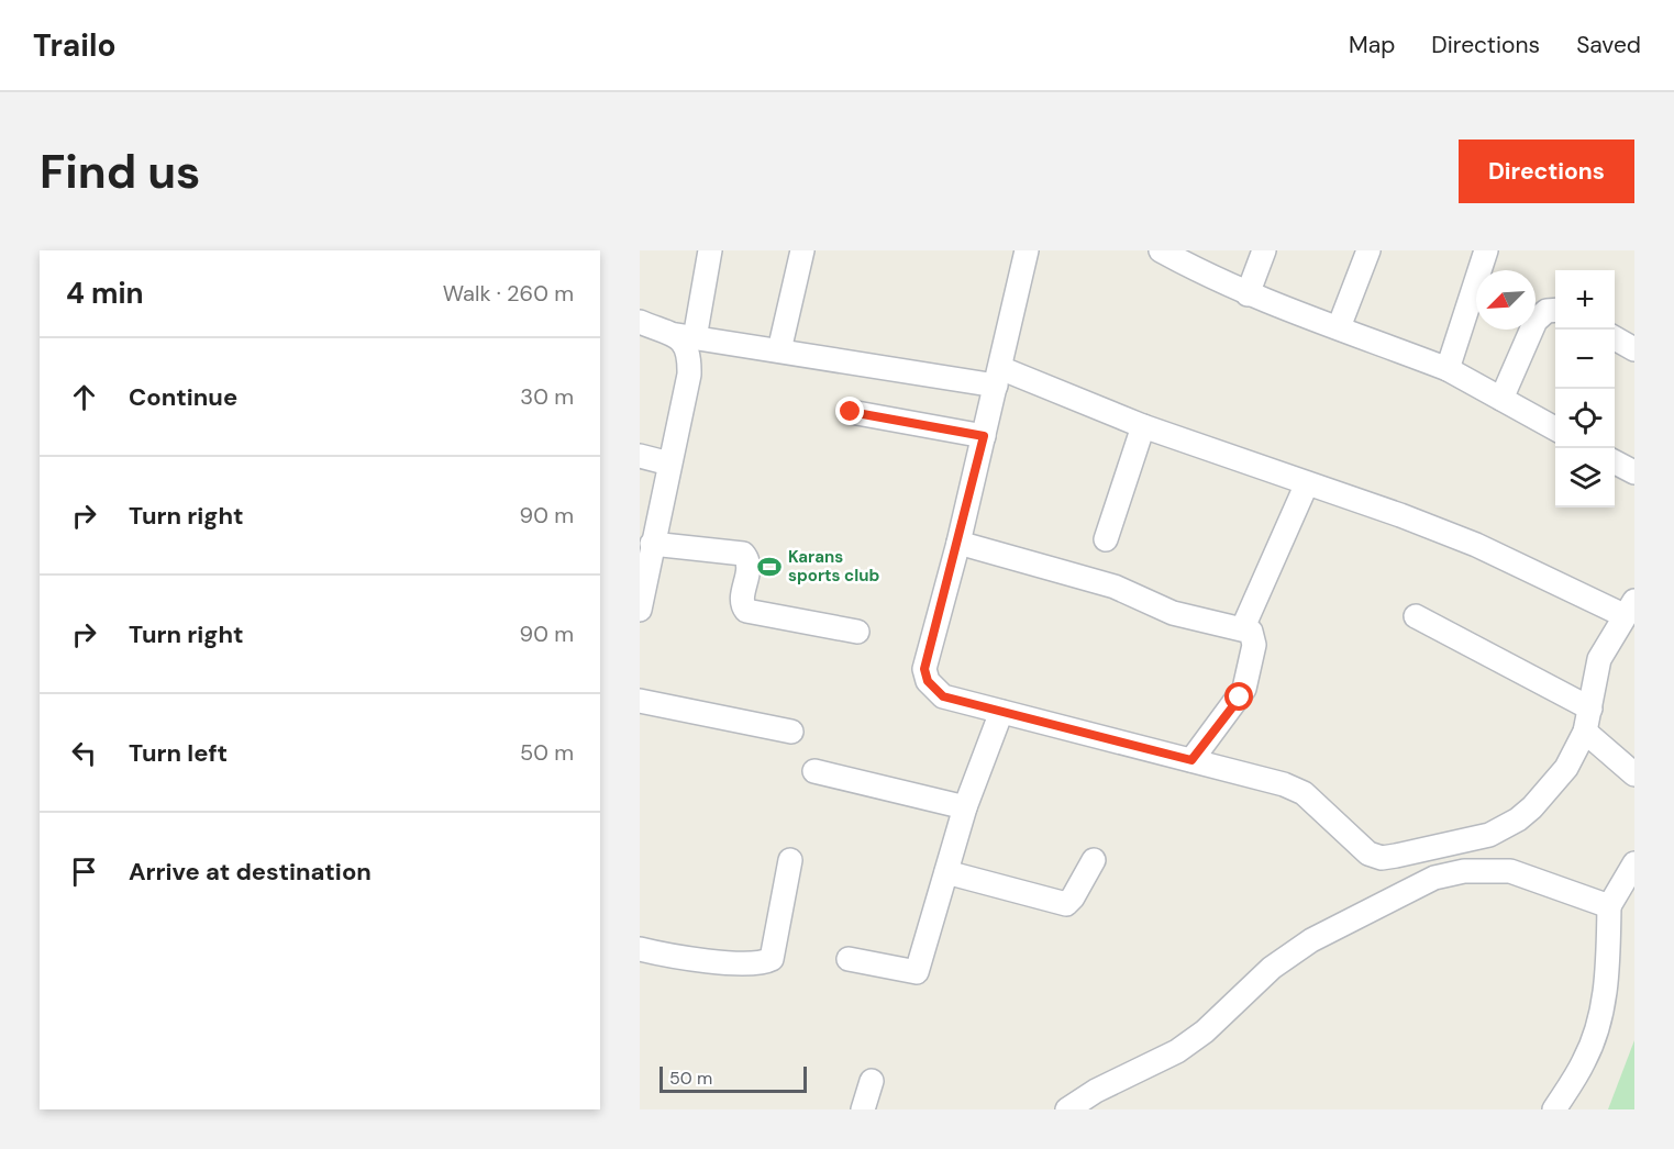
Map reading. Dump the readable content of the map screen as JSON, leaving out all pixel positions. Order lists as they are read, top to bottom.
{
  "places": {
    "sports": ["Karans sports club"]
  },
  "scale_bar": "50 m",
  "north": "bottom left",
  "page": {
    "header": "Trailo",
    "nav": ["Map", "Directions", "Saved"],
    "buttons": "Directions",
    "title": "Find us",
    "heading": ["4 min", "Walk · 260 m"],
    "map_buttons": ["+", "−"],
    "list": [
      ["Continue", "30 m"],
      ["Turn right", "90 m"],
      ["Turn right", "90 m"],
      ["Turn left", "50 m"],
      "Arrive at destination"
    ],
    "scale": "50 m"
  }
}
